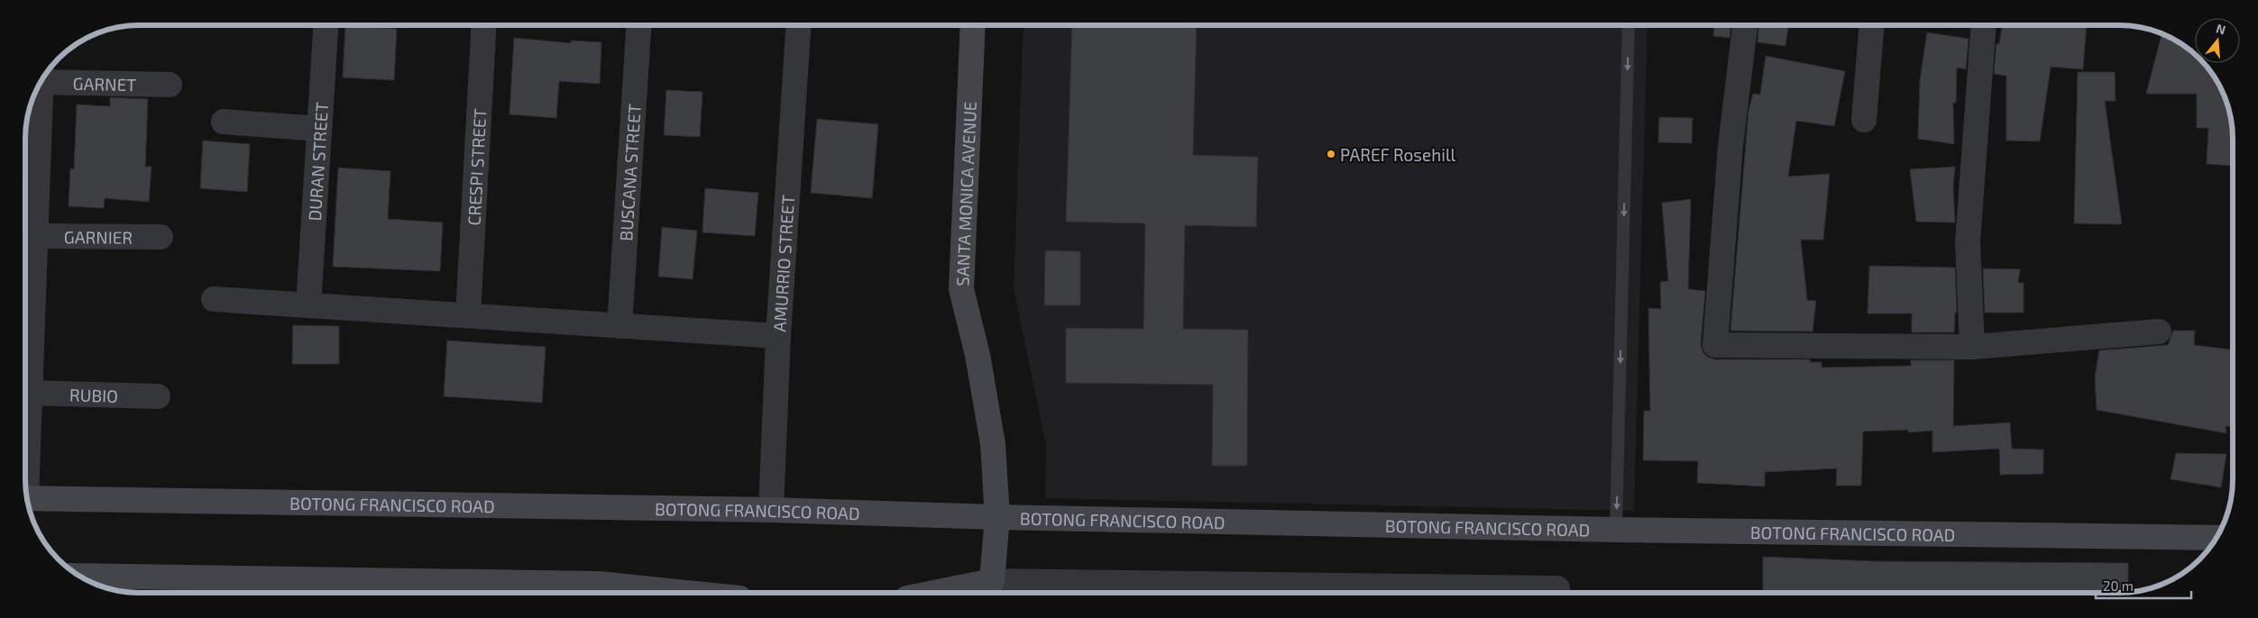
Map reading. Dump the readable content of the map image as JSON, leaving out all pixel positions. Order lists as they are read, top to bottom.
{
  "streets": {
    "street": [
      "GARNET",
      "DURAN STREET",
      "CRESPI STREET",
      "BUSCANA STREET",
      "SANTA MONICA AVENUE",
      "GARNIER",
      "AMURRIO STREET",
      "RUBIO",
      "BOTONG FRANCISCO ROAD"
    ]
  },
  "crossings": [
    ["SANTA MONICA AVENUE", "BOTONG FRANCISCO ROAD"],
    ["AMURRIO STREET", "BOTONG FRANCISCO ROAD"]
  ],
  "places": ["PAREF Rosehill"],
  "scale_bar": "20 m",
  "north": "top"
}
